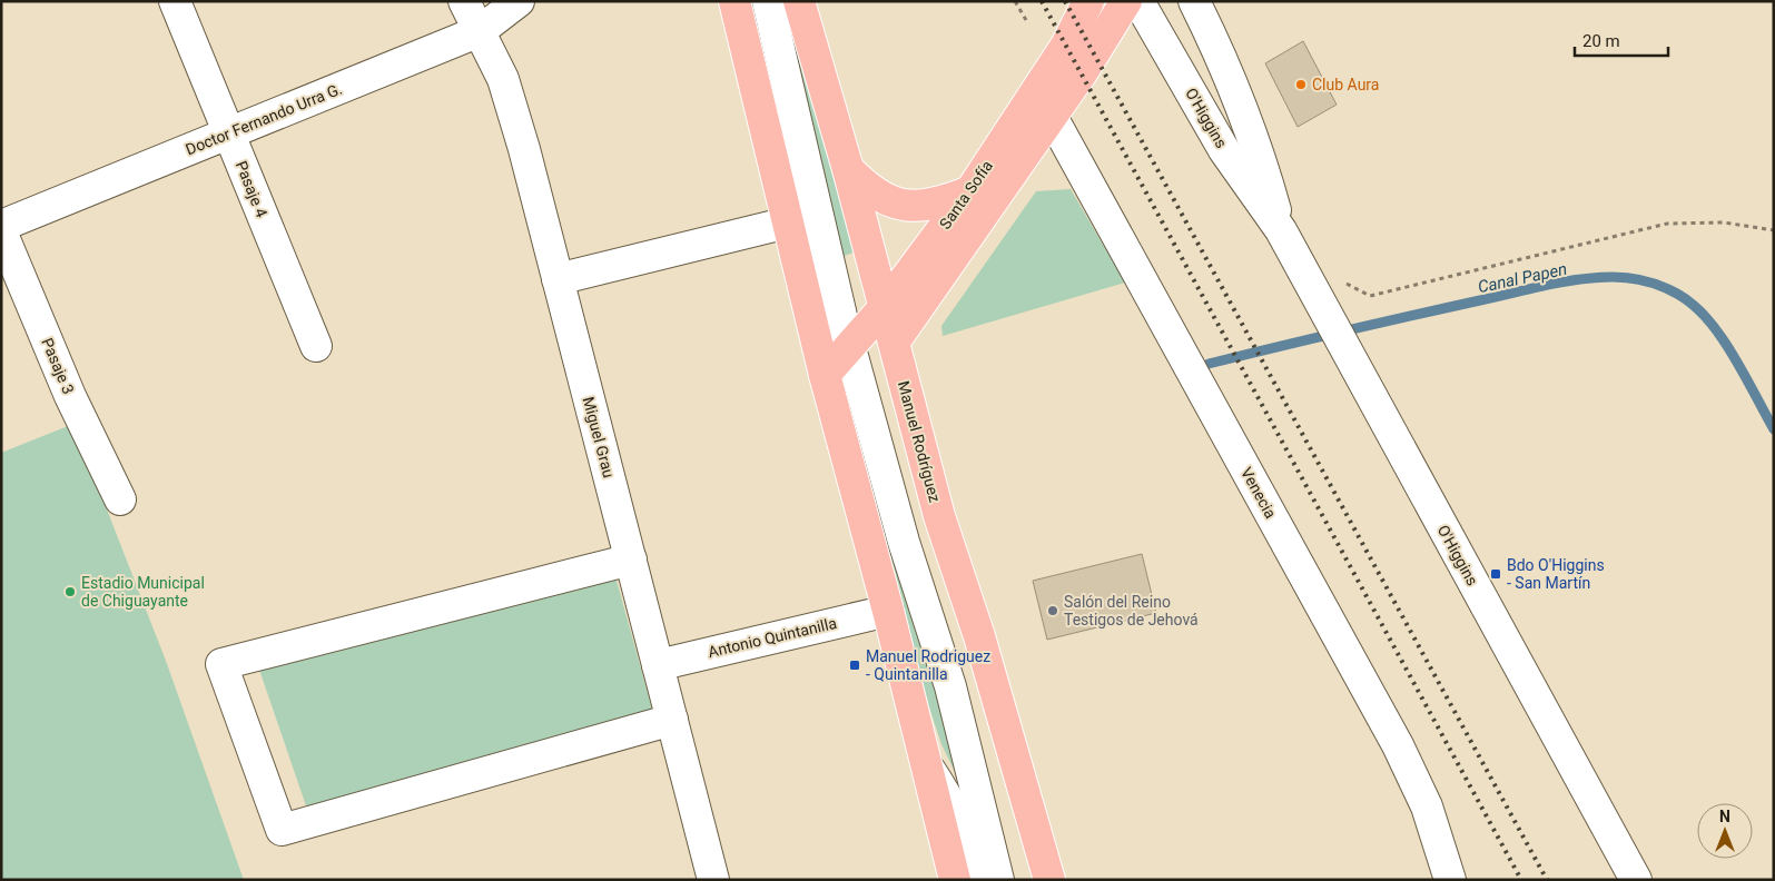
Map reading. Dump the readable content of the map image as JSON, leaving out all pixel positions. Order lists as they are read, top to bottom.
{
  "streets": {
    "main road": ["Santa Sofía", "Manuel Rodríguez"],
    "street": [
      "O'Higgins",
      "Doctor Fernando Urra G.",
      "Pasaje 4",
      "Pasaje 3",
      "Miguel Grau",
      "Venecia",
      "Antonio Quintanilla"
    ]
  },
  "crossings": [
    ["Doctor Fernando Urra G.", "Pasaje 4"],
    ["Doctor Fernando Urra G.", "Miguel Grau"],
    ["Santa Sofía", "Manuel Rodríguez"],
    ["Santa Sofía", "Venecia"],
    ["Miguel Grau", "Antonio Quintanilla"]
  ],
  "water": ["Canal Papen"],
  "places": {
    "other": ["Club Aura", "Estadio Municipal de Chiguayante", "Salón del Reino Testigos de Jehová"],
    "transit": ["Bdo O'Higgins - San Martín", "Manuel Rodriguez - Quintanilla"]
  },
  "scale_bar": "20 m",
  "north": "top"
}
